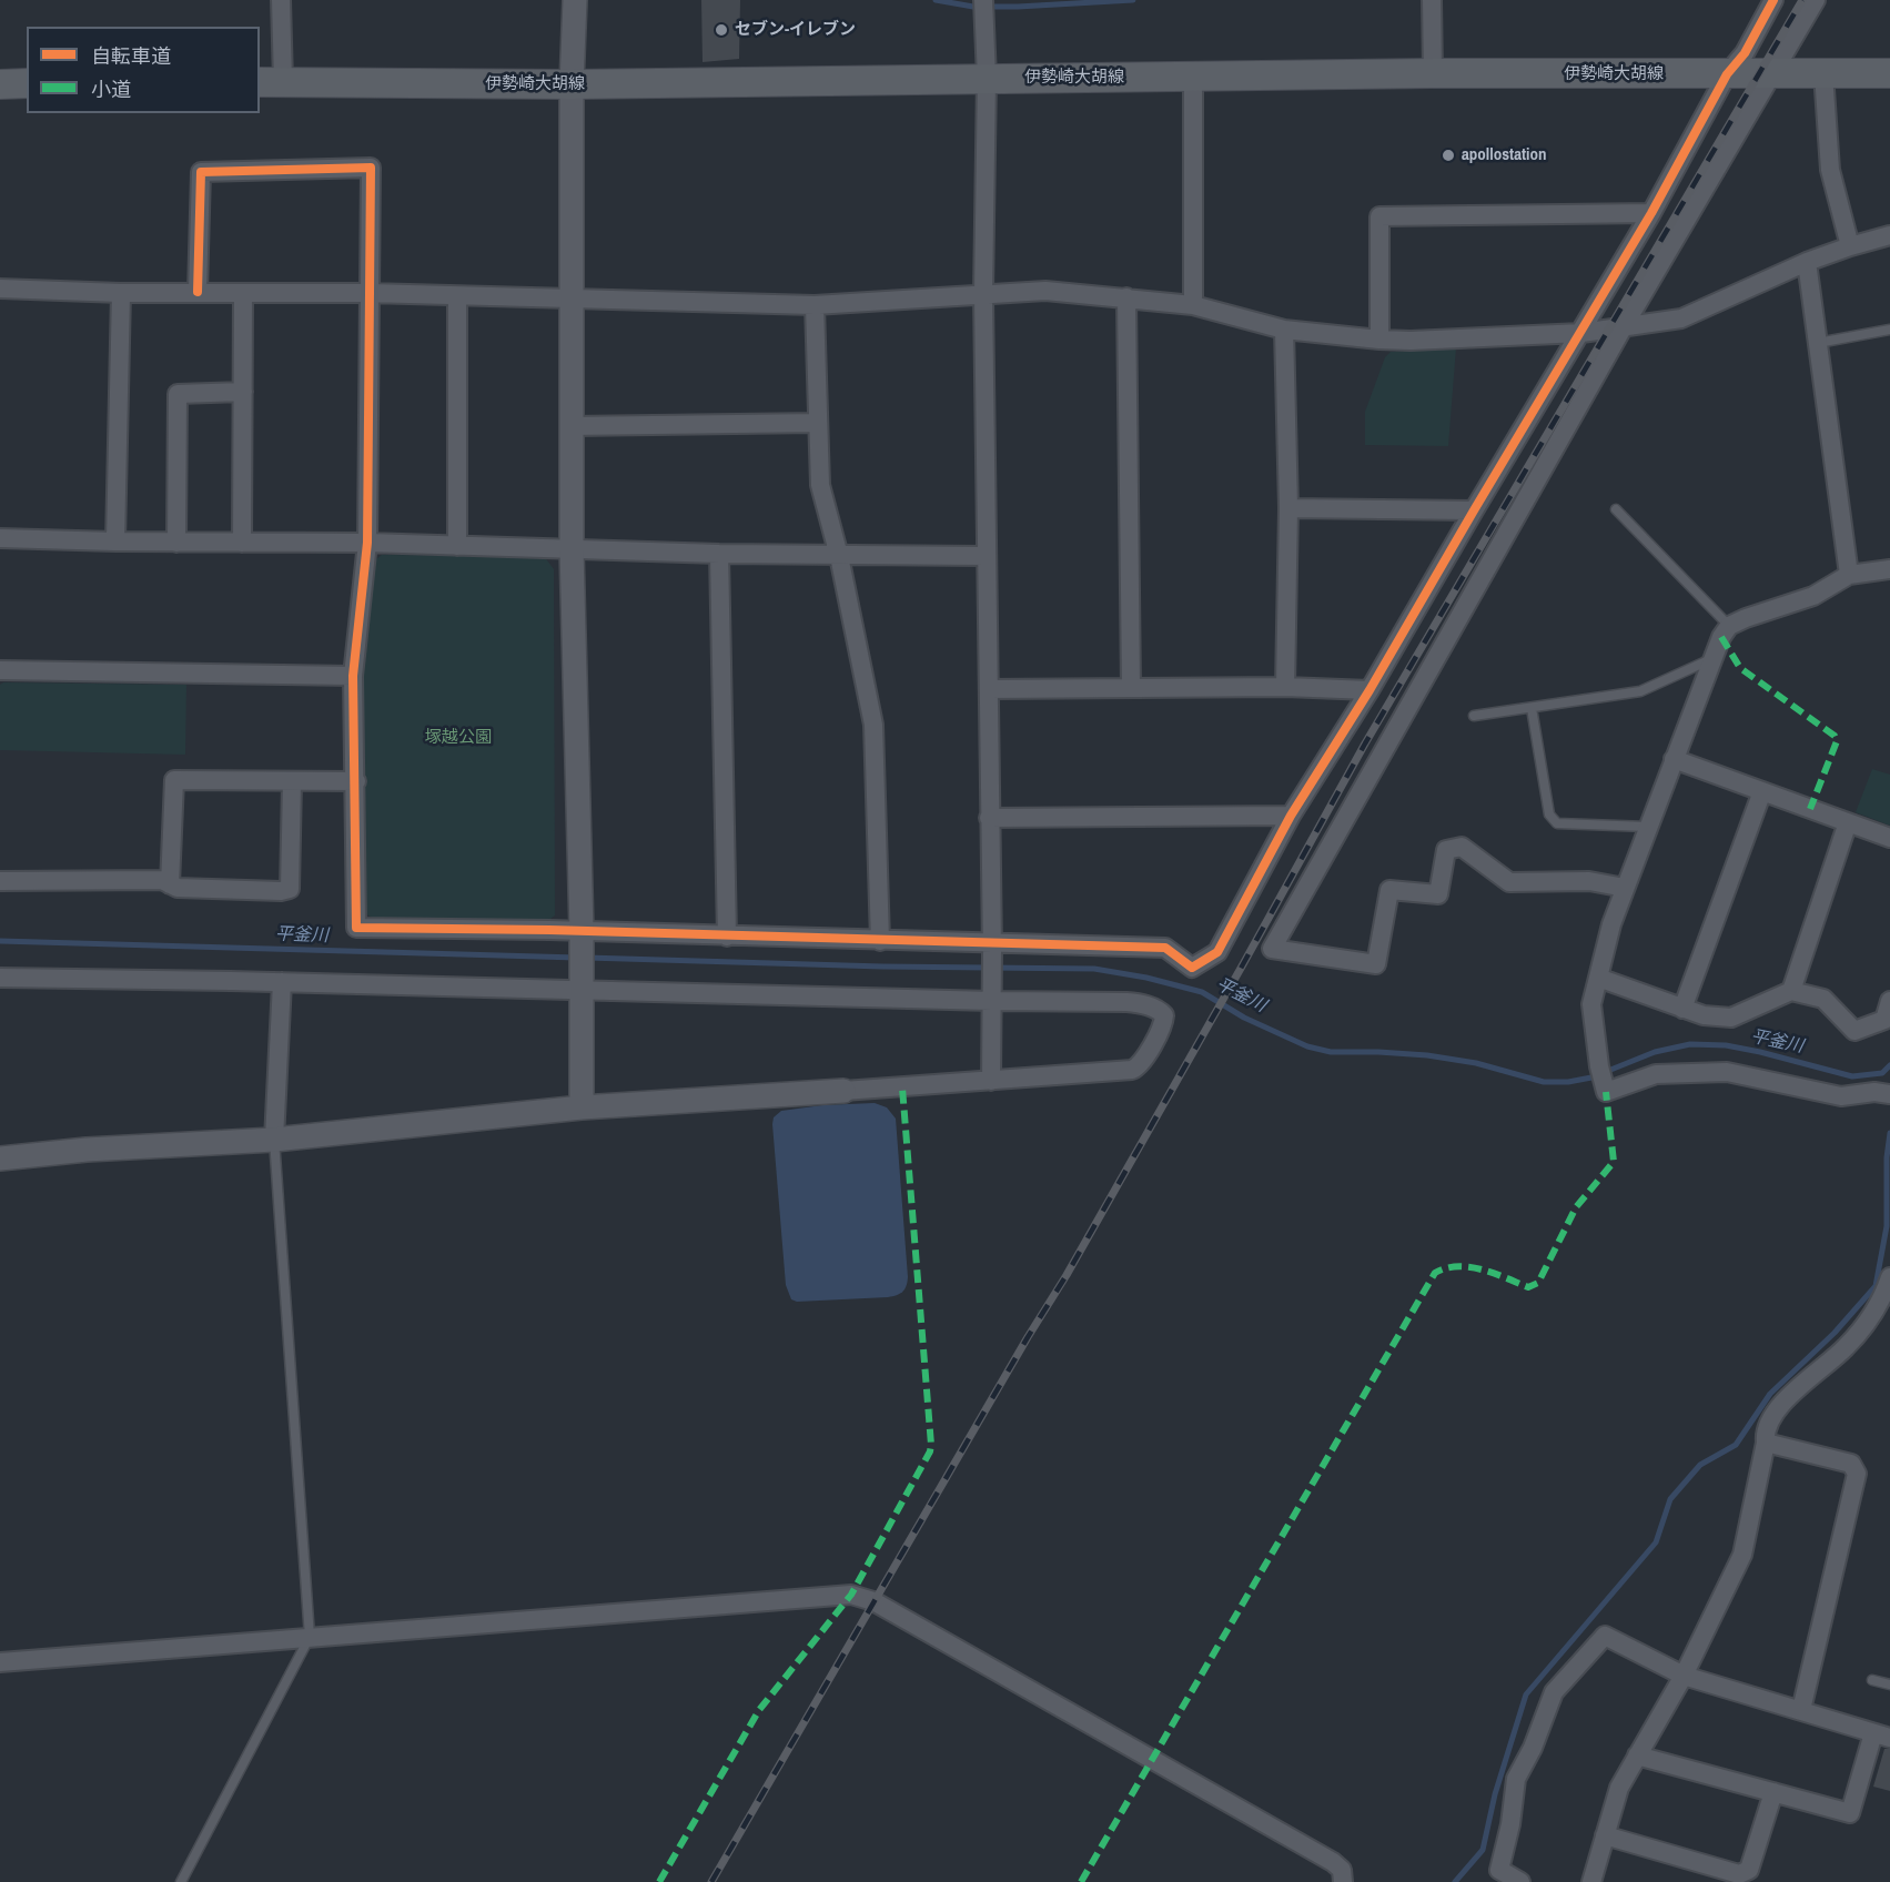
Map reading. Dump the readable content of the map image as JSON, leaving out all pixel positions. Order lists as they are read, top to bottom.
{
  "streets": {
    "main road": ["伊勢崎大胡線"]
  },
  "water": ["平釜川"],
  "parks": ["塚越公園"],
  "places": ["セブン-イレブン", "apollostation"],
  "legend": ["自転車道", "小道"]
}
